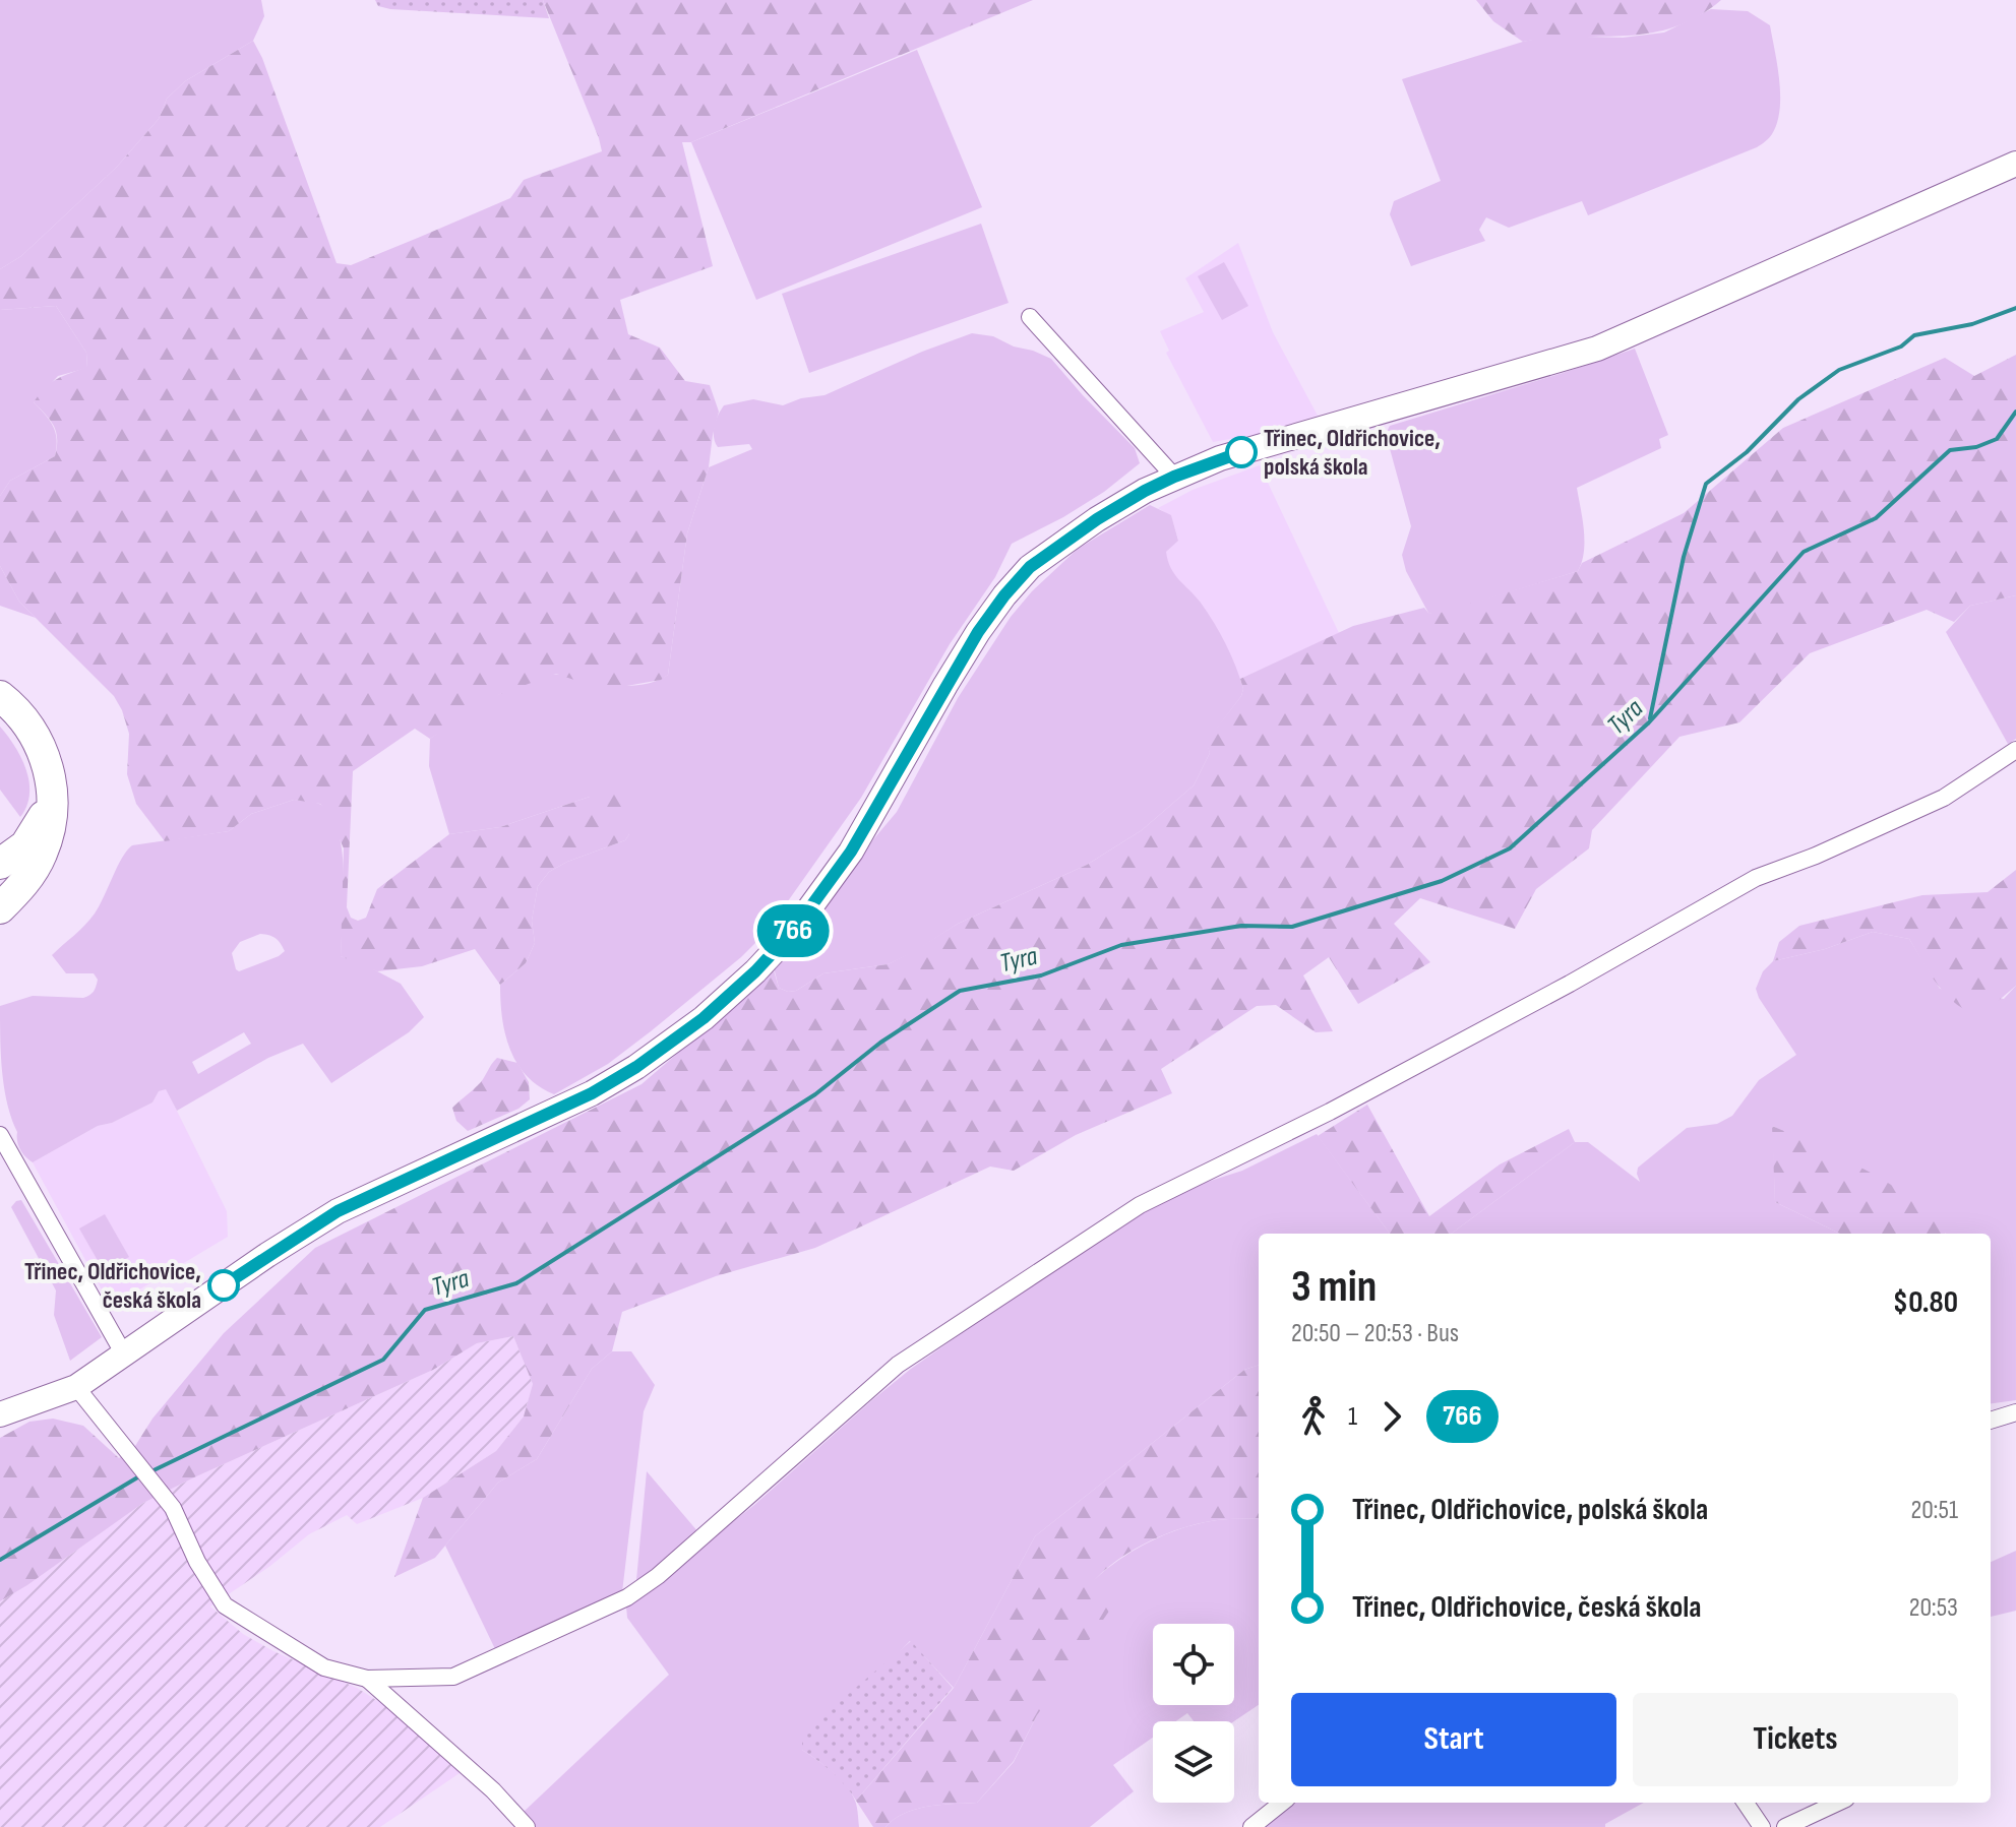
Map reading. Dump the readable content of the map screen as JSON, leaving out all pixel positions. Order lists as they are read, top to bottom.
{
  "water": ["Tyra"],
  "places": ["Třinec, Oldřichovice, polská škola", "Třinec, Oldřichovice, česká škola"],
  "lines": ["bus line 766"],
  "page": {
    "on_map": "766",
    "heading": ["3 min", "20:50 – 20:53 · Bus", "$0.80"],
    "legs": ["1", "766"],
    "list": [
      {
        "name": "Třinec, Oldřichovice, polská škola",
        "value": "20:51"
      },
      {
        "name": "Třinec, Oldřichovice, česká škola",
        "value": "20:53"
      }
    ],
    "buttons": ["Start", "Tickets"]
  }
}
